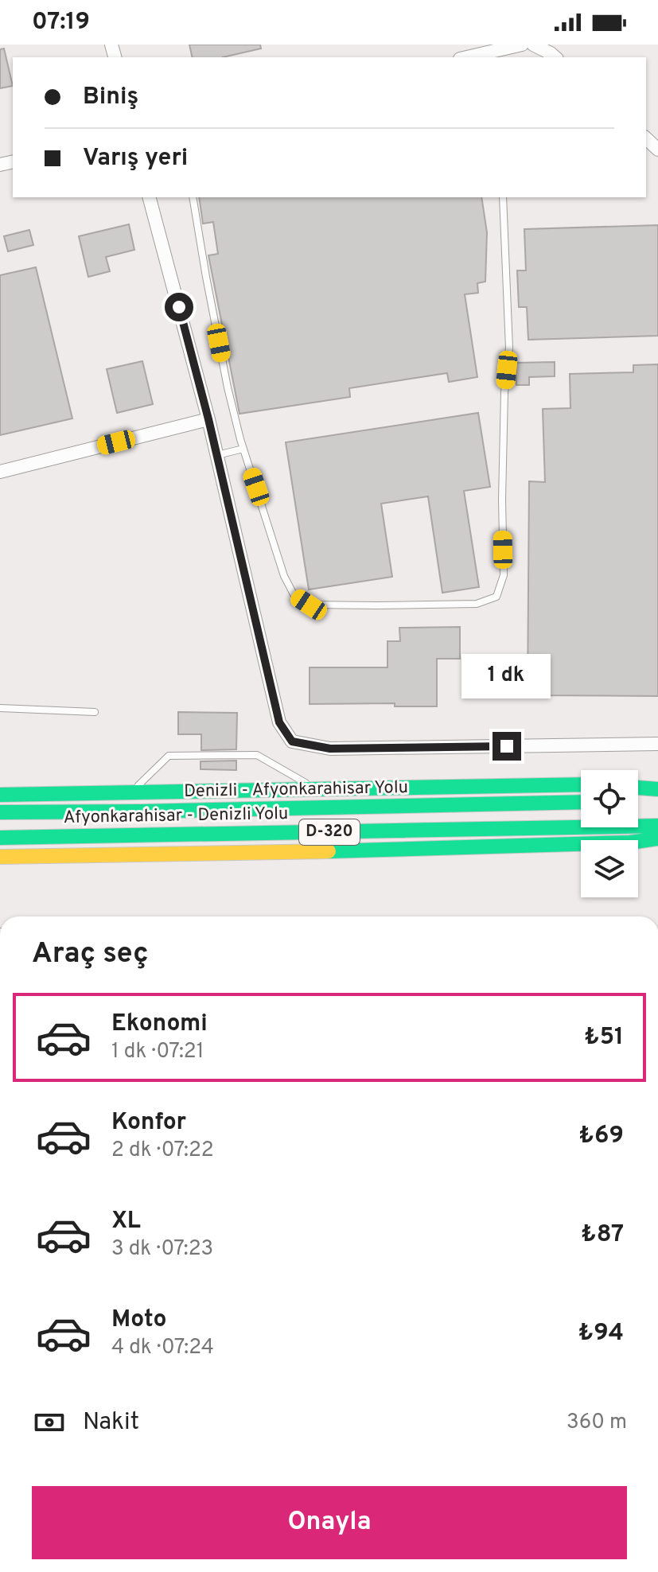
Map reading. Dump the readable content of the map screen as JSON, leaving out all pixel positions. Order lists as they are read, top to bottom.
{
  "streets": {
    "highway": ["Denizli - Afyonkarahisar Yolu", "Afyonkarahisar - Denizli Yolu", "D-320"]
  },
  "page": {
    "status": "07:19",
    "banner": ["Biniş", "Varış yeri"],
    "bubble": "1 dk",
    "heading": "Araç seç",
    "list": [
      {
        "name": "Ekonomi",
        "note": "1 dk · 07:21",
        "value": "₺51"
      },
      {
        "name": "Konfor",
        "note": "2 dk · 07:22",
        "value": "₺69"
      },
      {
        "name": "XL",
        "note": "3 dk · 07:23",
        "value": "₺87"
      },
      {
        "name": "Moto",
        "note": "4 dk · 07:24",
        "value": "₺94"
      }
    ],
    "pay": ["Nakit", "360 m"],
    "buttons": "Onayla"
  }
}
